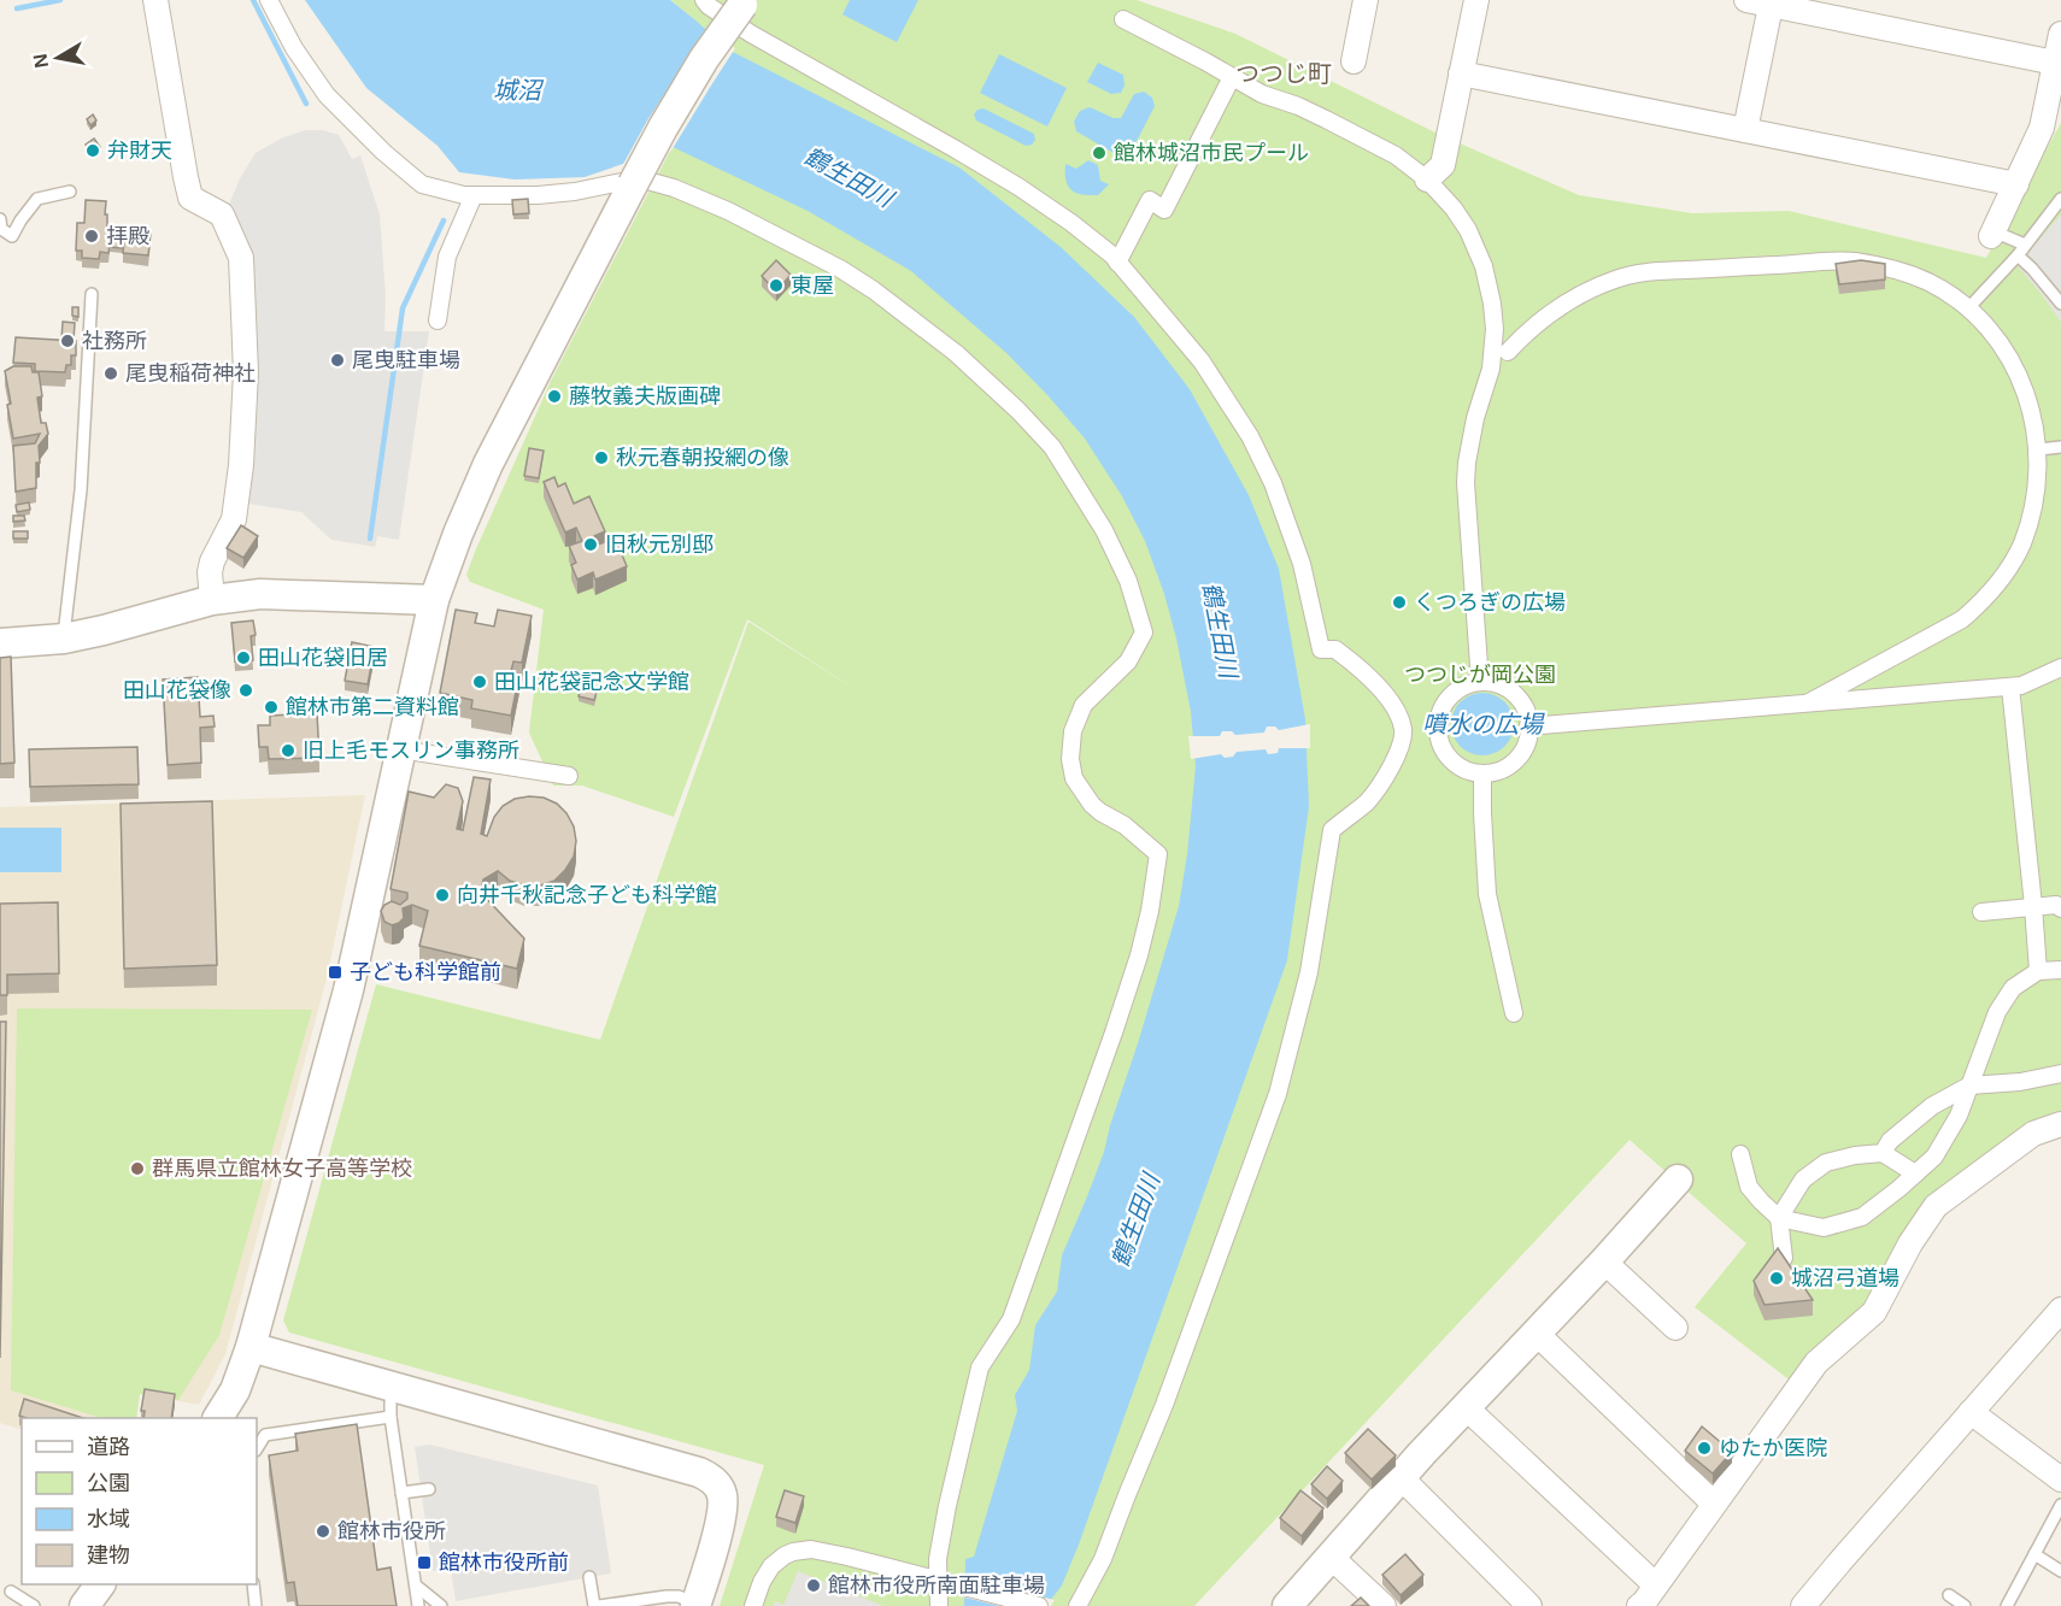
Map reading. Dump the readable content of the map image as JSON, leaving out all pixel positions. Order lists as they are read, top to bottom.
{
  "districts": ["つつじ町"],
  "water": ["城沼", "鶴生田川", "噴水の広場"],
  "parks": ["つつじが岡公園"],
  "places": {
    "other": [
      "弁財天",
      "館林城沼市民プール",
      "拝殿",
      "東屋",
      "社務所",
      "尾曳駐車場",
      "尾曳稲荷神社",
      "藤牧義夫版画碑",
      "秋元春朝投網の像",
      "旧秋元別邸",
      "くつろぎの広場",
      "田山花袋旧居",
      "田山花袋記念文学館",
      "田山花袋像",
      "館林市第二資料館",
      "旧上毛モスリン事務所",
      "向井千秋記念子ども科学館",
      "群馬県立館林女子高等学校",
      "城沼弓道場",
      "ゆたか医院",
      "館林市役所",
      "館林市役所南面駐車場"
    ],
    "transit": ["子ども科学館前", "館林市役所前"]
  },
  "legend": [
    "道路",
    "公園",
    "水域",
    "建物"
  ],
  "north": "left"
}
